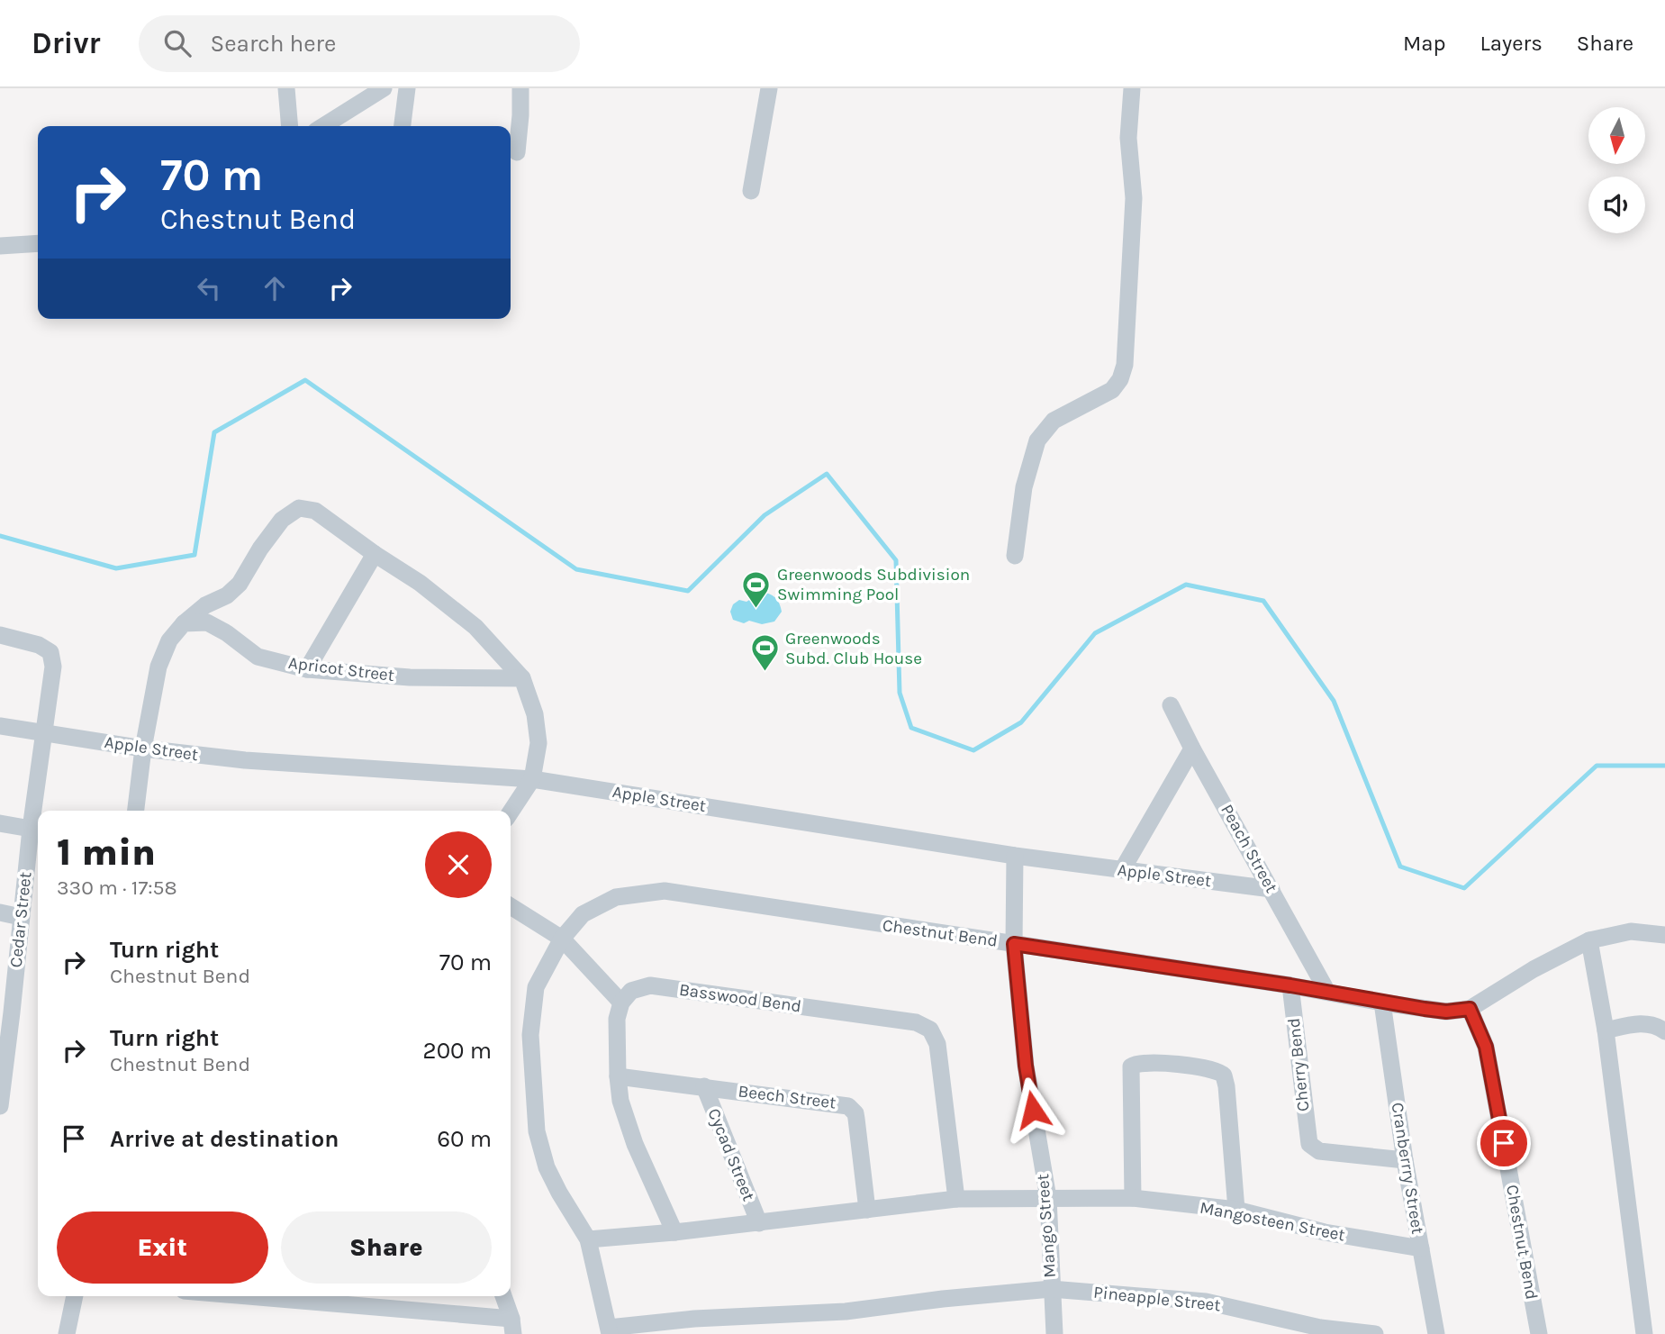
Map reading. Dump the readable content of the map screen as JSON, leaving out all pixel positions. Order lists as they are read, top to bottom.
{
  "streets": {
    "street": [
      "Apricot Street",
      "Apple Street",
      "Peach Street",
      "Cedar Street",
      "Chestnut Bend",
      "Basswood Bend",
      "Cherry Bend",
      "Beech Street",
      "Cycad Street",
      "Cranberrry Street",
      "Mangosteen Street",
      "Mango Street",
      "Pineapple Street"
    ]
  },
  "crossings": [
    ["Apple Street", "Peach Street"],
    ["Apple Street", "Cedar Street"],
    ["Apple Street", "Mango Street"],
    ["Peach Street", "Chestnut Bend"],
    ["Chestnut Bend", "Cherry Bend"],
    ["Chestnut Bend", "Cranberrry Street"],
    ["Chestnut Bend", "Mangosteen Street"],
    ["Chestnut Bend", "Mango Street"],
    ["Chestnut Bend", "Pineapple Street"],
    ["Basswood Bend", "Mangosteen Street"],
    ["Cherry Bend", "Cranberrry Street"],
    ["Beech Street", "Cycad Street"],
    ["Beech Street", "Mangosteen Street"],
    ["Cycad Street", "Mangosteen Street"],
    ["Cranberrry Street", "Mangosteen Street"],
    ["Mangosteen Street", "Mango Street"],
    ["Mango Street", "Pineapple Street"]
  ],
  "places": {
    "sports": ["Greenwoods Subdivision Swimming Pool", "Greenwoods Subd. Club House"]
  },
  "north": "bottom",
  "page": {
    "header": "Drivr",
    "search": "Search here",
    "nav": ["Map", "Layers", "Share"],
    "turn": ["70 m", "Chestnut Bend"],
    "heading": ["1 min", "330 m · 17:58"],
    "list": [
      {
        "name": "Turn right",
        "note": "Chestnut Bend",
        "value": "70 m"
      },
      {
        "name": "Turn right",
        "note": "Chestnut Bend",
        "value": "200 m"
      },
      {
        "name": "Arrive at destination",
        "value": "60 m"
      }
    ],
    "buttons": ["Exit", "Share"]
  }
}
